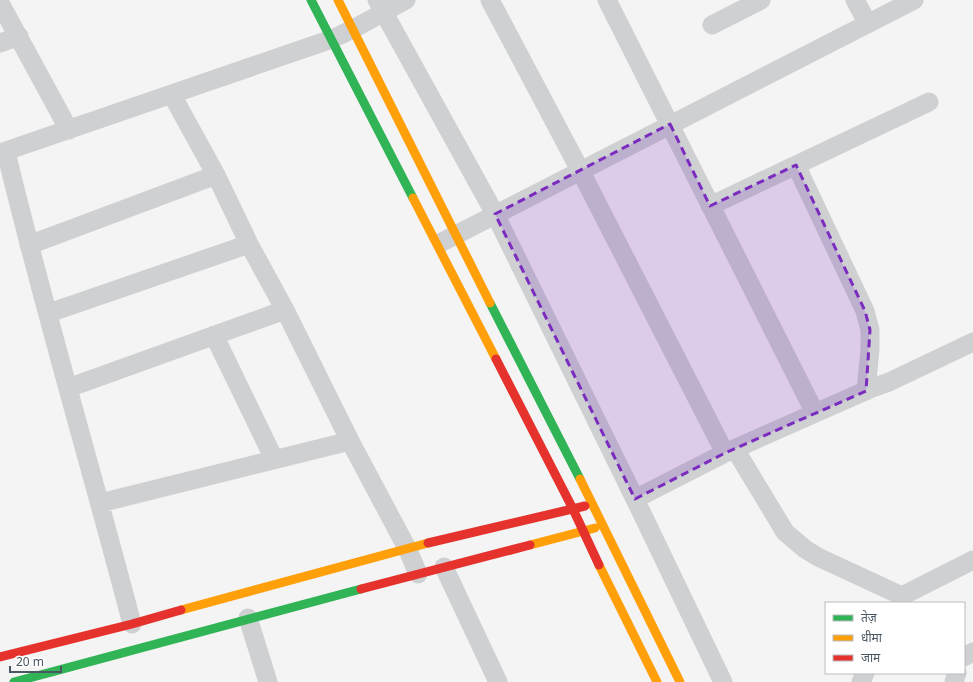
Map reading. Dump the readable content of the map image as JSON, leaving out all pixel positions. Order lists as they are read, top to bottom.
{
  "legend": ["तेज़", "धीमा", "जाम"],
  "scale_bar": "20 m"
}
